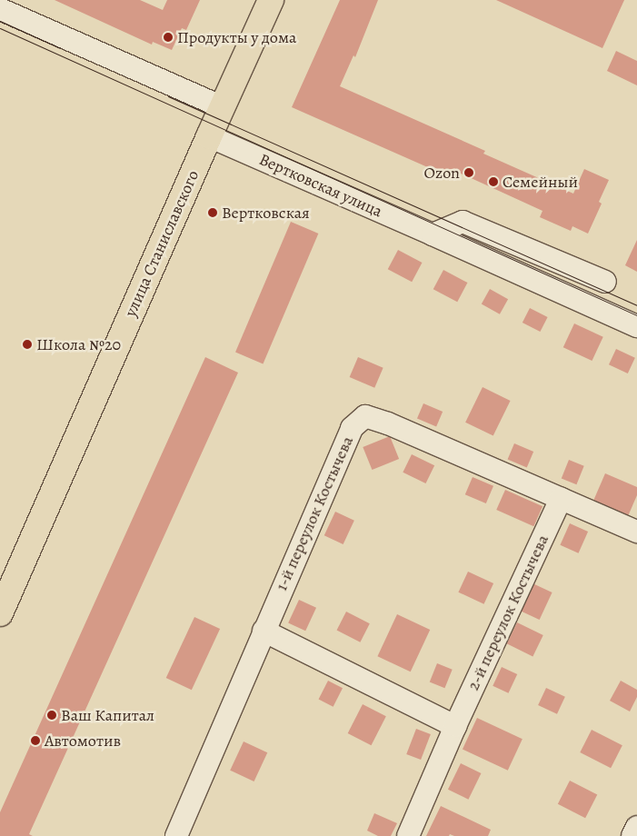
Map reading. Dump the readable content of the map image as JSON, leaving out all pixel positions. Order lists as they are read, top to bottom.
{
  "streets": {
    "main road": ["улица Станиславского"],
    "street": ["Вертковская улица", "1-й переулок Костычева", "2-й переулок Костычева"]
  },
  "crossings": [
    ["Вертковская улица", "улица Станиславского"],
    ["1-й переулок Костычева", "2-й переулок Костычева"]
  ],
  "places": [
    "Продукты у дома",
    "Ozon",
    "Семейный",
    "Вертковская",
    "Школа №20",
    "Ваш Капитал",
    "Автомотив"
  ]
}
